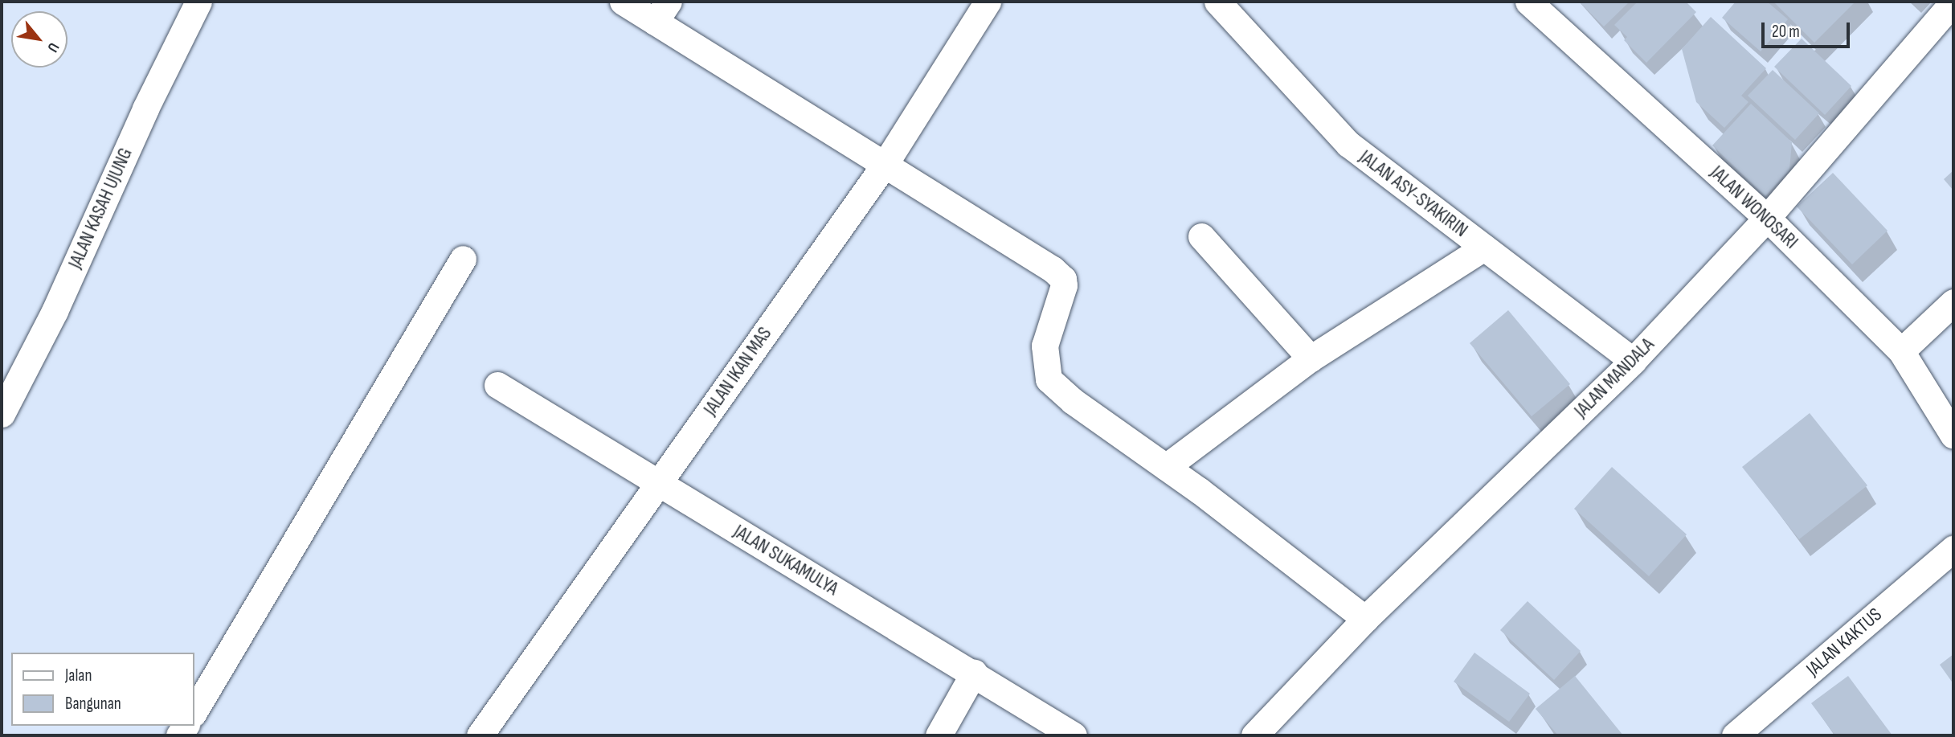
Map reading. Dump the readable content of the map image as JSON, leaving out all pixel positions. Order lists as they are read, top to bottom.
{
  "streets": {
    "street": [
      "JALAN ASY-SYAKIRIN",
      "JALAN WONOSARI",
      "JALAN KASAH UJUNG",
      "JALAN IKAN MAS",
      "JALAN MANDALA",
      "JALAN SUKAMULYA",
      "JALAN KAKTUS"
    ]
  },
  "crossings": [
    ["JALAN ASY-SYAKIRIN", "JALAN MANDALA"],
    ["JALAN WONOSARI", "JALAN MANDALA"],
    ["JALAN IKAN MAS", "JALAN SUKAMULYA"]
  ],
  "legend": ["Jalan", "Bangunan"],
  "scale_bar": "20 m",
  "north": "bottom right"
}
